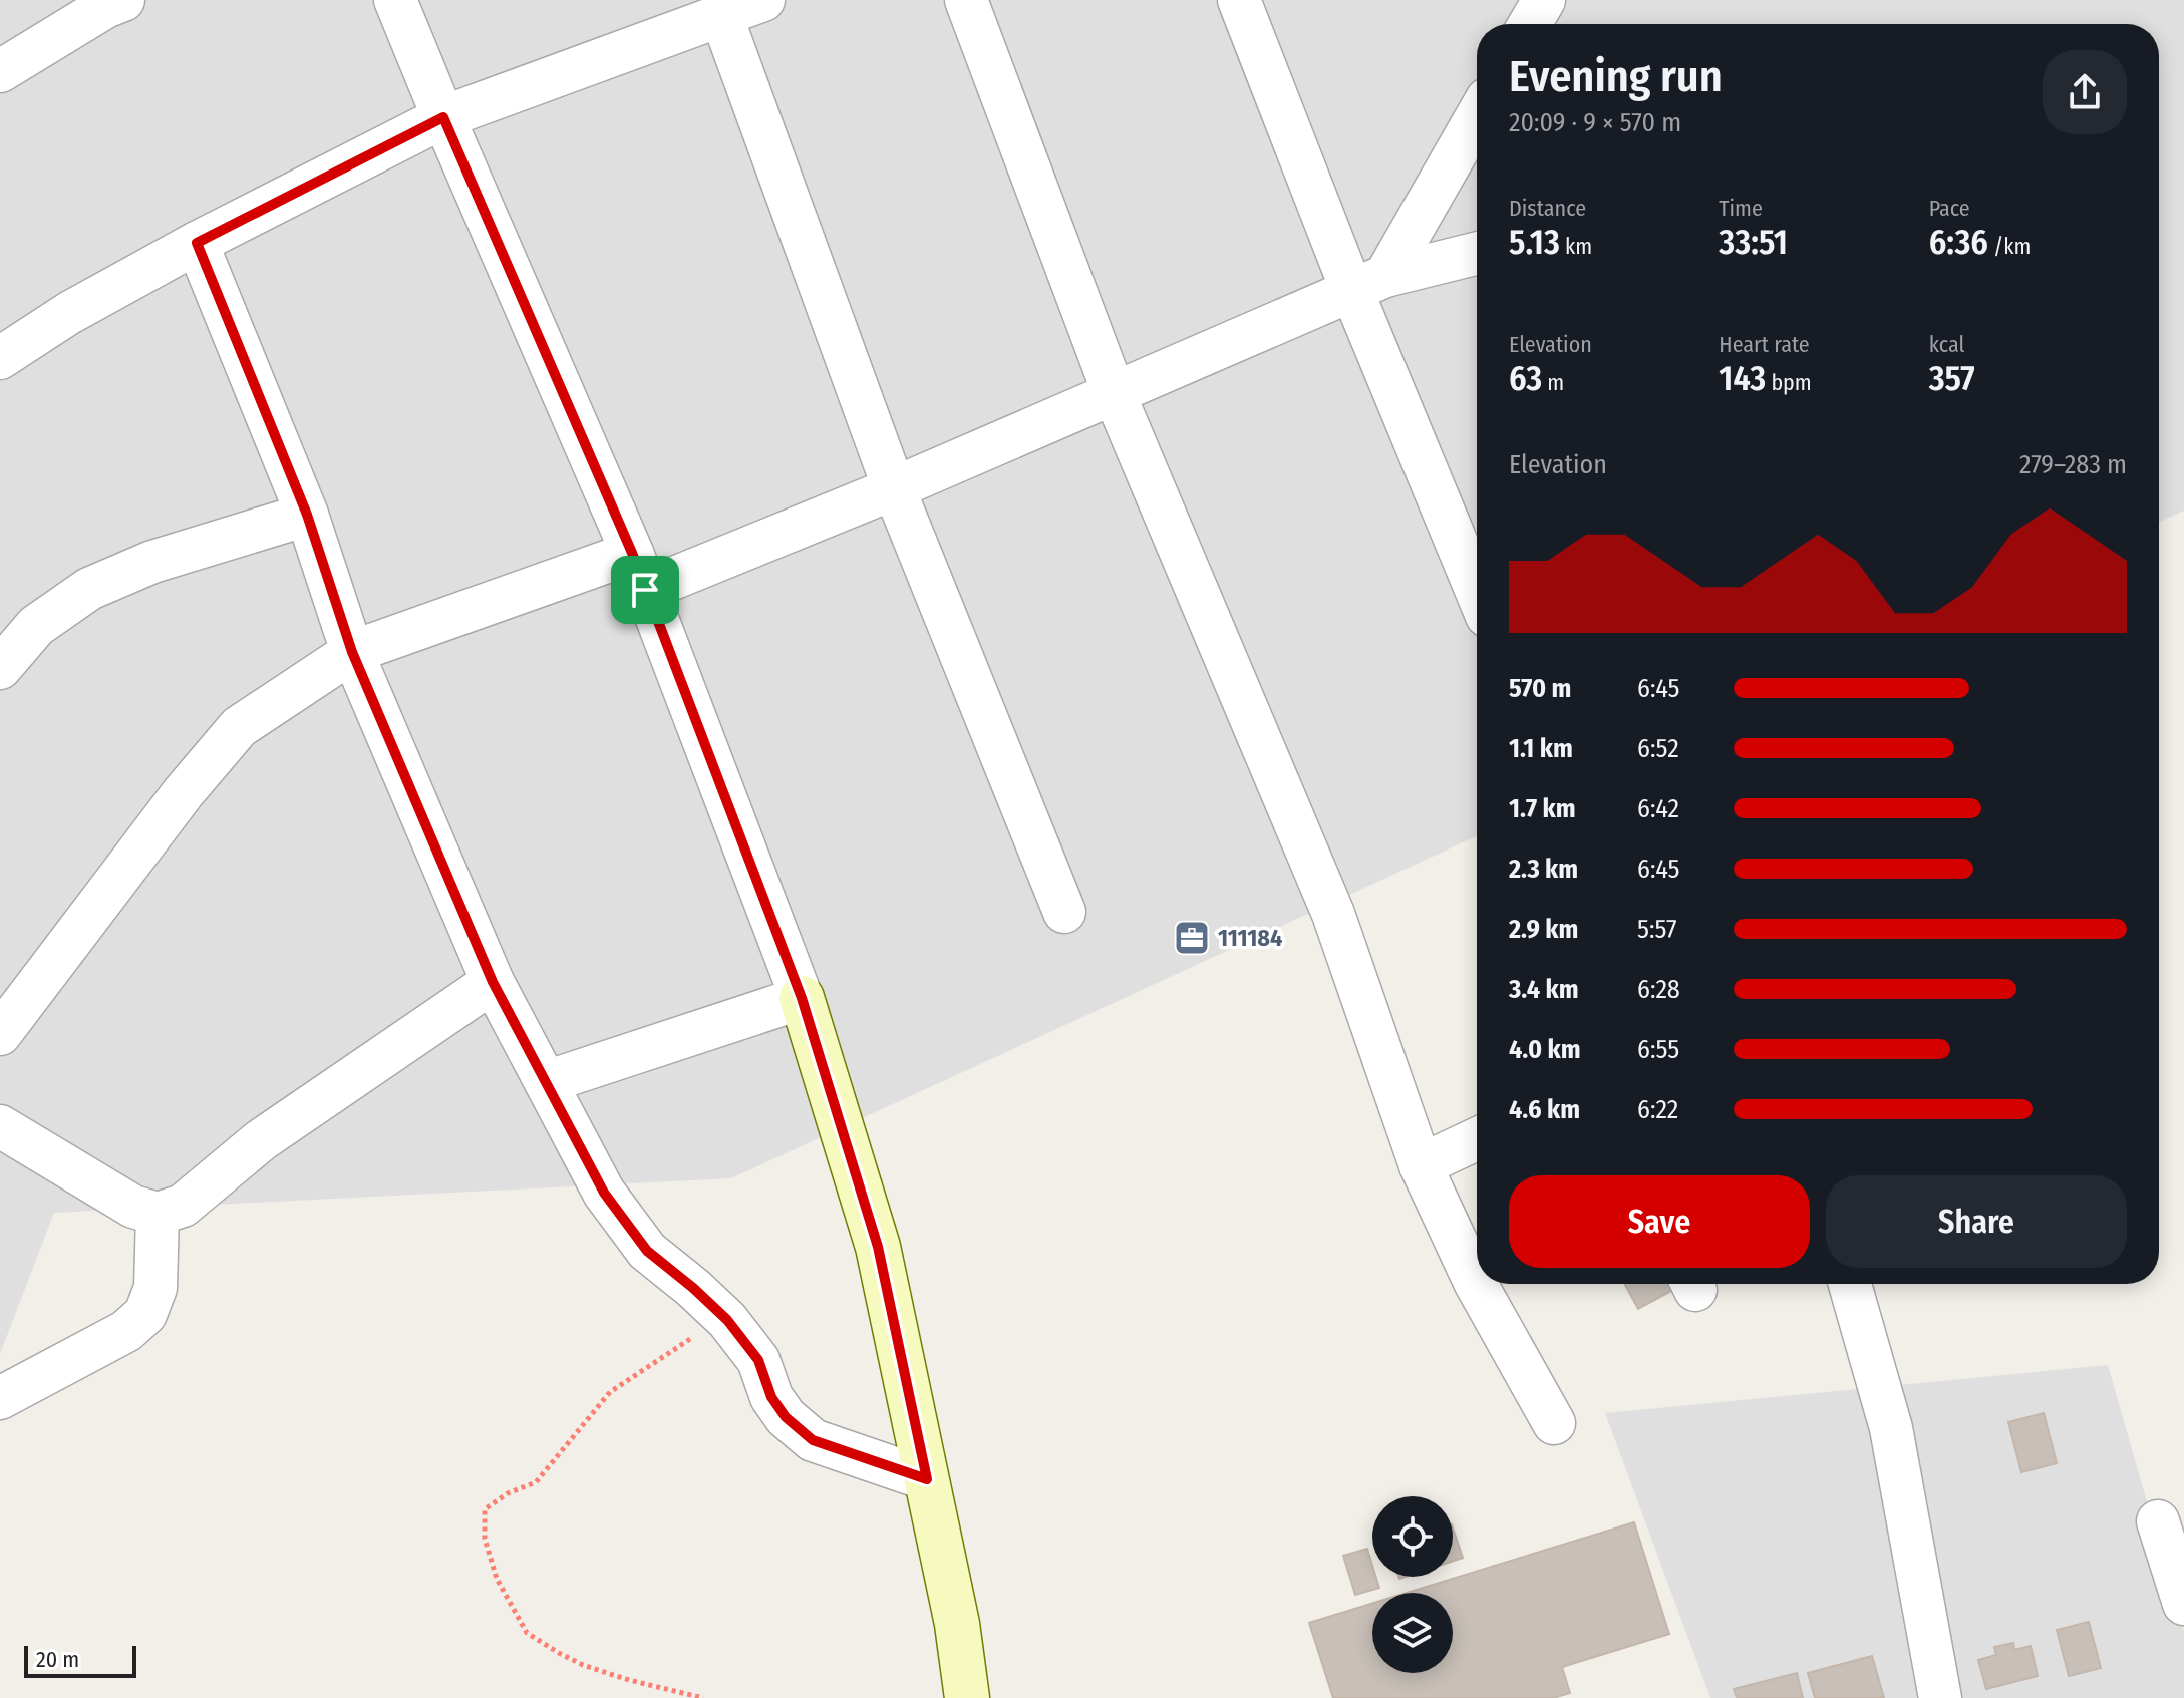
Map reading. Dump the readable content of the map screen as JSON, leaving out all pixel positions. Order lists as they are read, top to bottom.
{
  "places": {
    "office": ["111184"]
  },
  "scale_bar": "20 m",
  "page": {
    "heading": ["Evening run", "20:09 · 9 × 570 m"],
    "stats": [
      ["Distance", "5.13 km"],
      ["Time", "33:51"],
      ["Pace", "6:36 /km"],
      ["Elevation", "63 m"],
      ["Heart rate", "143 bpm"],
      ["kcal", "357"]
    ],
    "chart": ["Elevation", "279–283 m"],
    "list": [
      {
        "name": "570 m",
        "note": "6:45"
      },
      {
        "name": "1.1 km",
        "note": "6:52"
      },
      {
        "name": "1.7 km",
        "note": "6:42"
      },
      {
        "name": "2.3 km",
        "note": "6:45"
      },
      {
        "name": "2.9 km",
        "note": "5:57"
      },
      {
        "name": "3.4 km",
        "note": "6:28"
      },
      {
        "name": "4.0 km",
        "note": "6:55"
      },
      {
        "name": "4.6 km",
        "note": "6:22"
      }
    ],
    "buttons": ["Save", "Share"],
    "scale": "20 m"
  }
}
